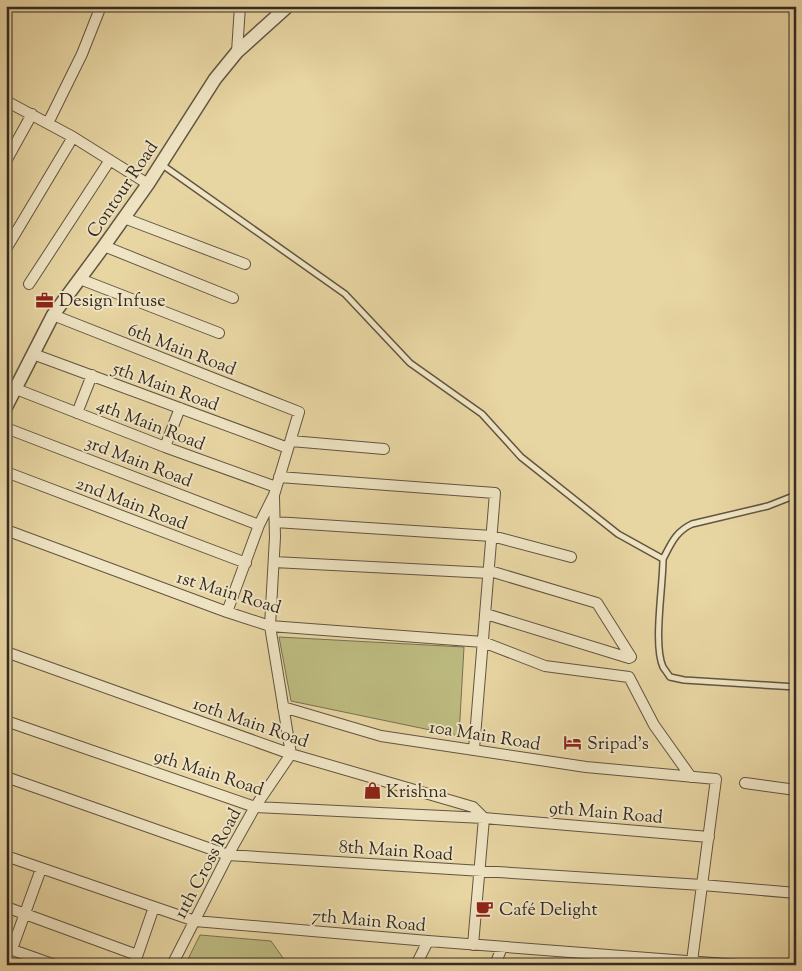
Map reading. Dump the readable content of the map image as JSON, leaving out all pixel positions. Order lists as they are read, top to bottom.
{
  "streets": {
    "street": [
      "Contour Road",
      "6th Main Road",
      "5th Main Road",
      "4th Main Road",
      "3rd Main Road",
      "2nd Main Road",
      "1st Main Road",
      "10th Main Road",
      "10a Main Road",
      "9th Main Road",
      "8th Main Road",
      "11th Cross Road",
      "7th Main Road"
    ]
  },
  "crossings": [
    ["Contour Road", "6th Main Road"],
    ["Contour Road", "5th Main Road"],
    ["Contour Road", "4th Main Road"],
    ["6th Main Road", "5th Main Road"],
    ["1st Main Road", "10a Main Road"],
    ["10th Main Road", "9th Main Road"],
    ["10th Main Road", "11th Cross Road"],
    ["10a Main Road", "9th Main Road"],
    ["9th Main Road", "11th Cross Road"],
    ["8th Main Road", "11th Cross Road"],
    ["11th Cross Road", "7th Main Road"]
  ],
  "places": {
    "office": ["Design Infuse"],
    "hotel": ["Sripad's"],
    "shop": ["Krishna"],
    "cafe": ["Café Delight"]
  }
}
